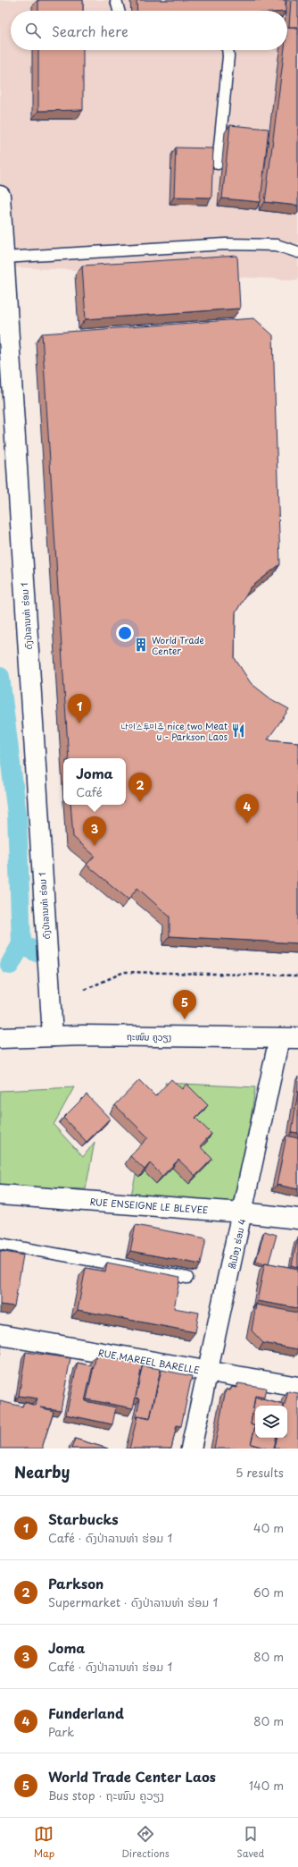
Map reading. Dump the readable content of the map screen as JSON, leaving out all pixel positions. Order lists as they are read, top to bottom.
{
  "streets": {
    "street": [
      "ດົງປ່າລານທ່າ ຮ່ອມ 1",
      "ຖະໜົນ ຄູວຽງ",
      "RUE ENSEIGNE LE BLEVEE",
      "ສີເມືອງ ຮ່ອມ 4",
      "RUE MAREEL BARELLE"
    ]
  },
  "crossings": [
    ["ດົງປ່າລານທ່າ ຮ່ອມ 1", "ຖະໜົນ ຄູວຽງ"],
    ["ຖະໜົນ ຄູວຽງ", "ສີເມືອງ ຮ່ອມ 4"],
    ["RUE ENSEIGNE LE BLEVEE", "ສີເມືອງ ຮ່ອມ 4"],
    ["ສີເມືອງ ຮ່ອມ 4", "RUE MAREEL BARELLE"]
  ],
  "places": {
    "building": ["World Trade Center"],
    "restaurant": ["나이스투미츄 nice two Meat u - Parkson Laos"]
  },
  "page": {
    "search": "Search here",
    "pins": [
      "1",
      "2",
      "4",
      "3",
      "5"
    ],
    "popup": ["Joma", "Café"],
    "heading": ["Nearby", "5 results"],
    "list": [
      {
        "mark": "1",
        "name": "Starbucks",
        "note": "Café · ດົງປ່າລານທ່າ ຮ່ອມ 1",
        "value": "40 m"
      },
      {
        "mark": "2",
        "name": "Parkson",
        "note": "Supermarket · ດົງປ່າລານທ່າ ຮ່ອມ 1",
        "value": "60 m"
      },
      {
        "mark": "3",
        "name": "Joma",
        "note": "Café · ດົງປ່າລານທ່າ ຮ່ອມ 1",
        "value": "80 m"
      },
      {
        "mark": "4",
        "name": "Funderland",
        "note": "Park",
        "value": "80 m"
      },
      {
        "mark": "5",
        "name": "World Trade Center Laos",
        "note": "Bus stop · ຖະໜົນ ຄູວຽງ",
        "value": "140 m"
      }
    ],
    "nav": ["Map", "Directions", "Saved"]
  }
}
